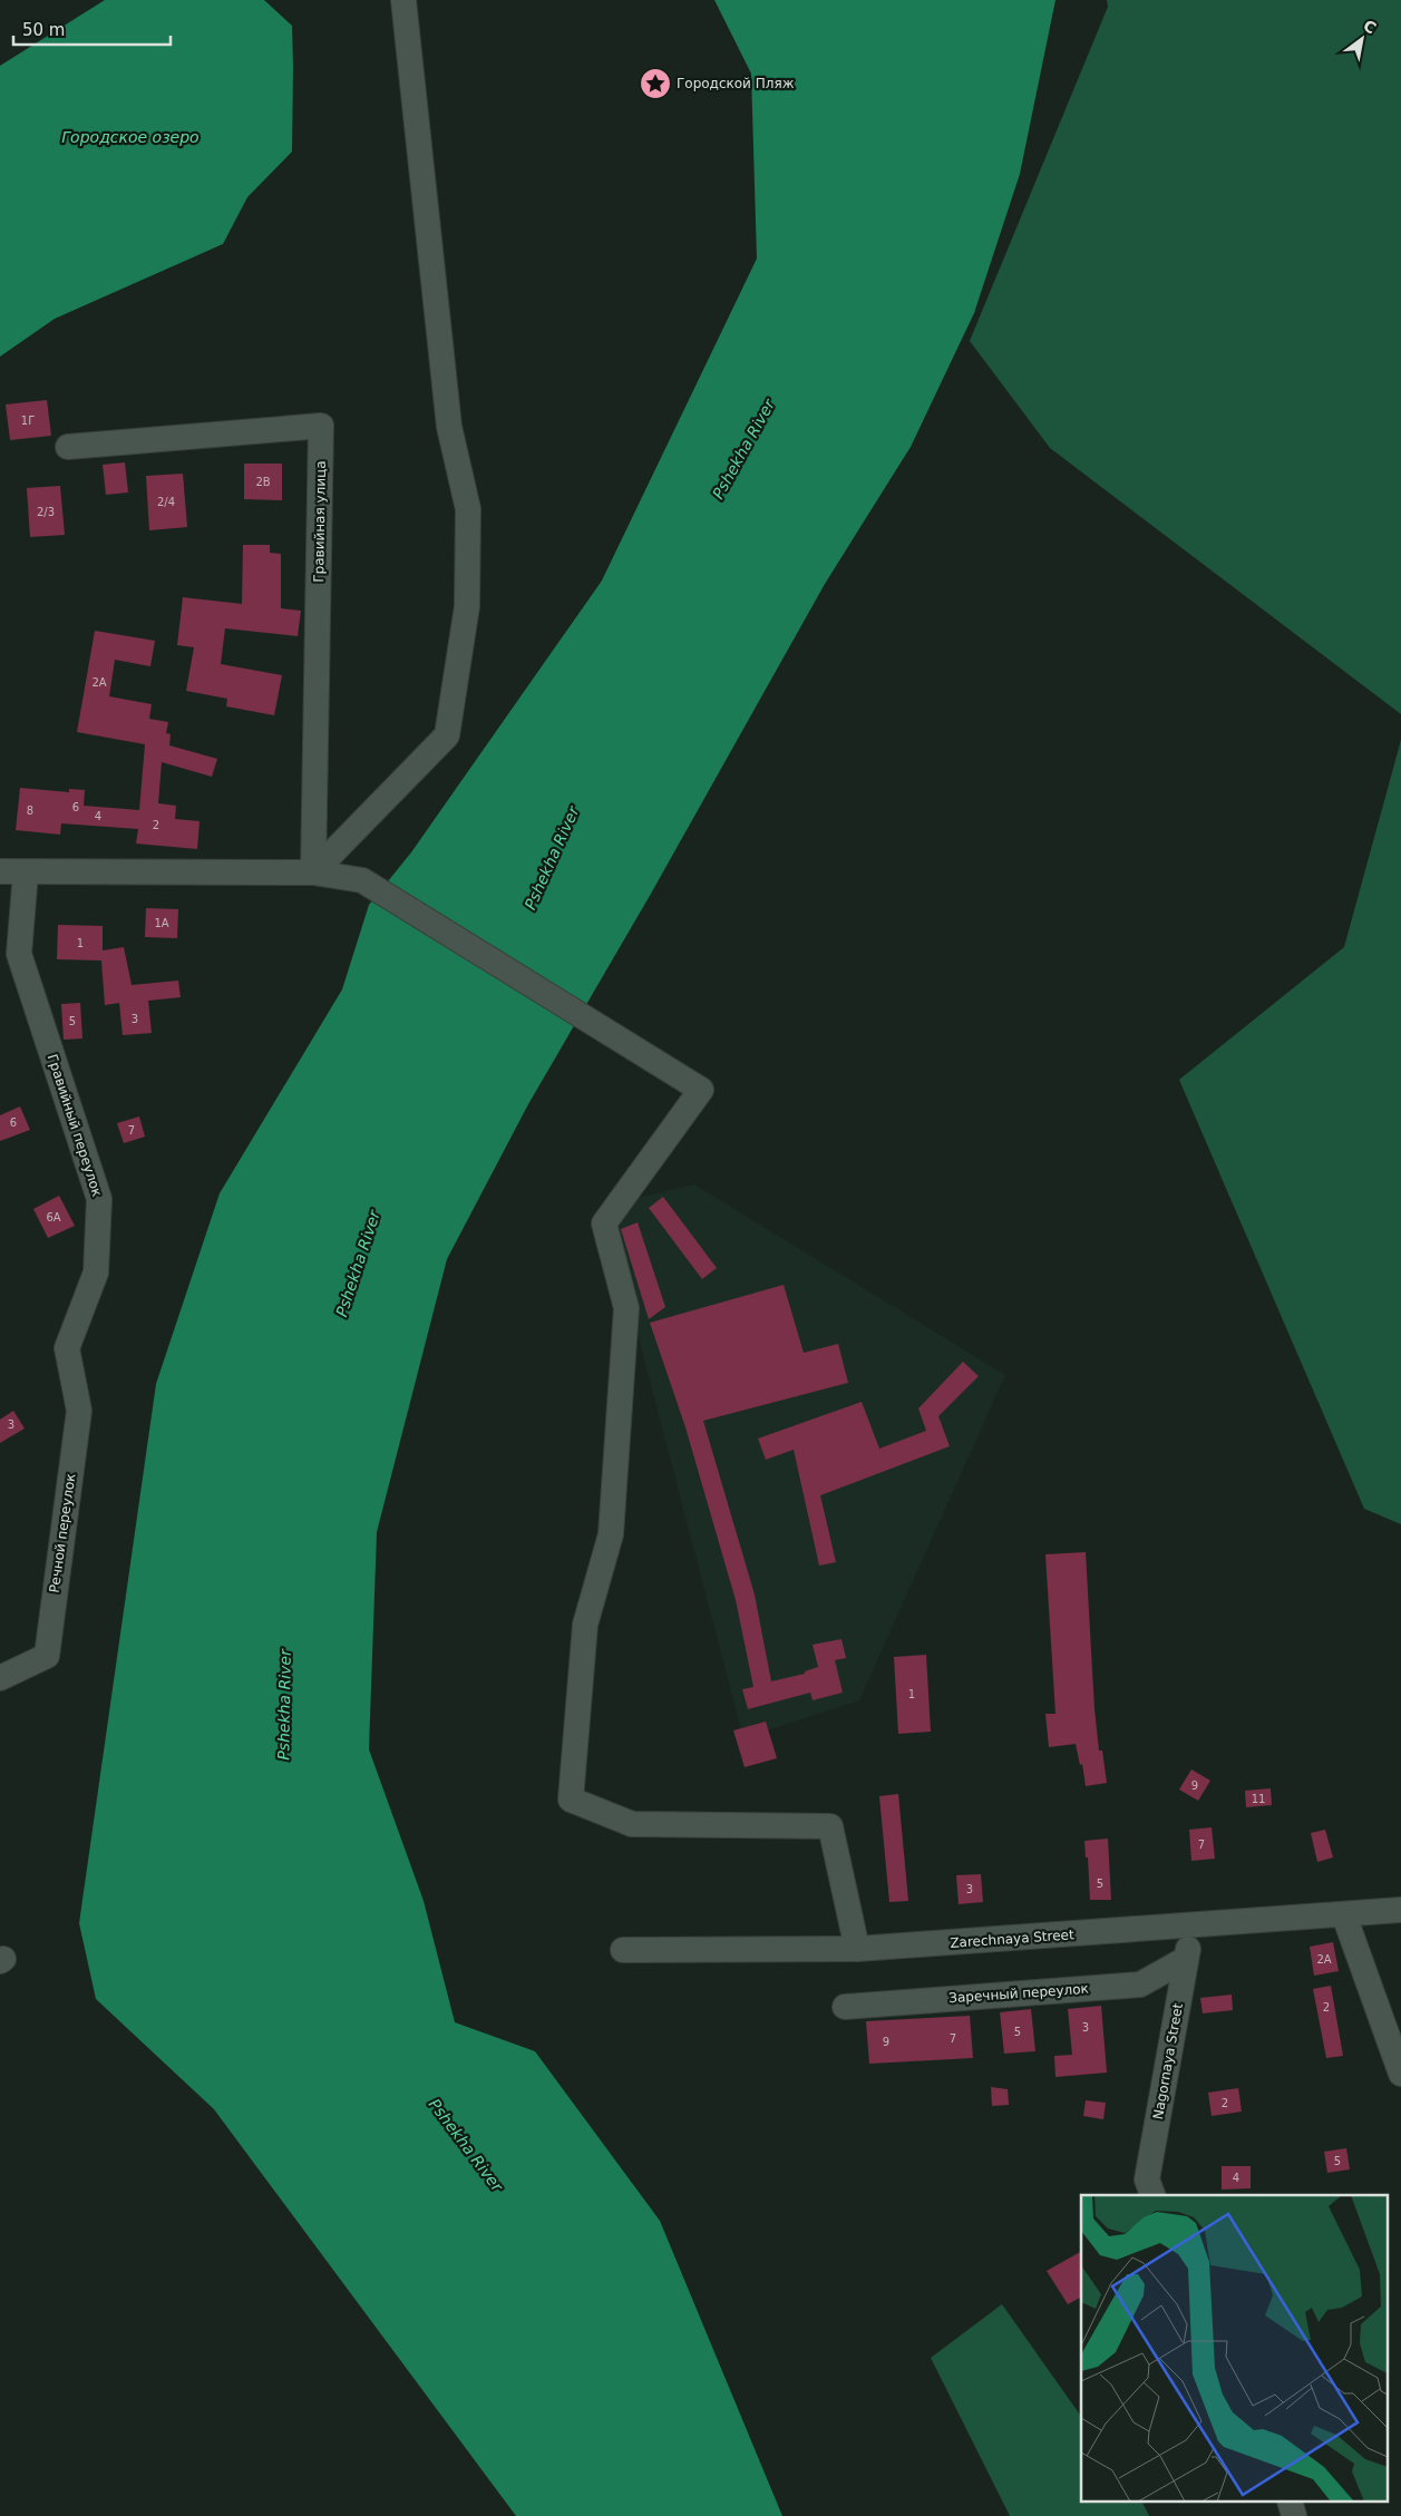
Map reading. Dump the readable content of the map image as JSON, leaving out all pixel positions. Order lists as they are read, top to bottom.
{
  "streets": {
    "street": [
      "Гравийная улица",
      "Гравийный переулок",
      "Речной переулок",
      "Zarechnaya Street",
      "Заречный переулок",
      "Nagornaya Street"
    ]
  },
  "crossings": [
    ["Гравийный переулок", "Речной переулок"],
    ["Zarechnaya Street", "Nagornaya Street"],
    ["Заречный переулок", "Nagornaya Street"]
  ],
  "water": ["Городское озеро", "Pshekha River"],
  "places": {
    "place": ["Городской Пляж"]
  },
  "house_numbers": [
    "1Г",
    "2В",
    "2/4",
    "2/3",
    "2А",
    "6",
    "8",
    "4",
    "2",
    "1А",
    "1",
    "3",
    "5",
    "6",
    "7",
    "6А",
    "3",
    "1",
    "9",
    "11",
    "7",
    "5",
    "3",
    "2А",
    "2",
    "3",
    "5",
    "7",
    "9",
    "2",
    "5",
    "4"
  ],
  "scale_bar": "50 m",
  "north": "top right"
}
